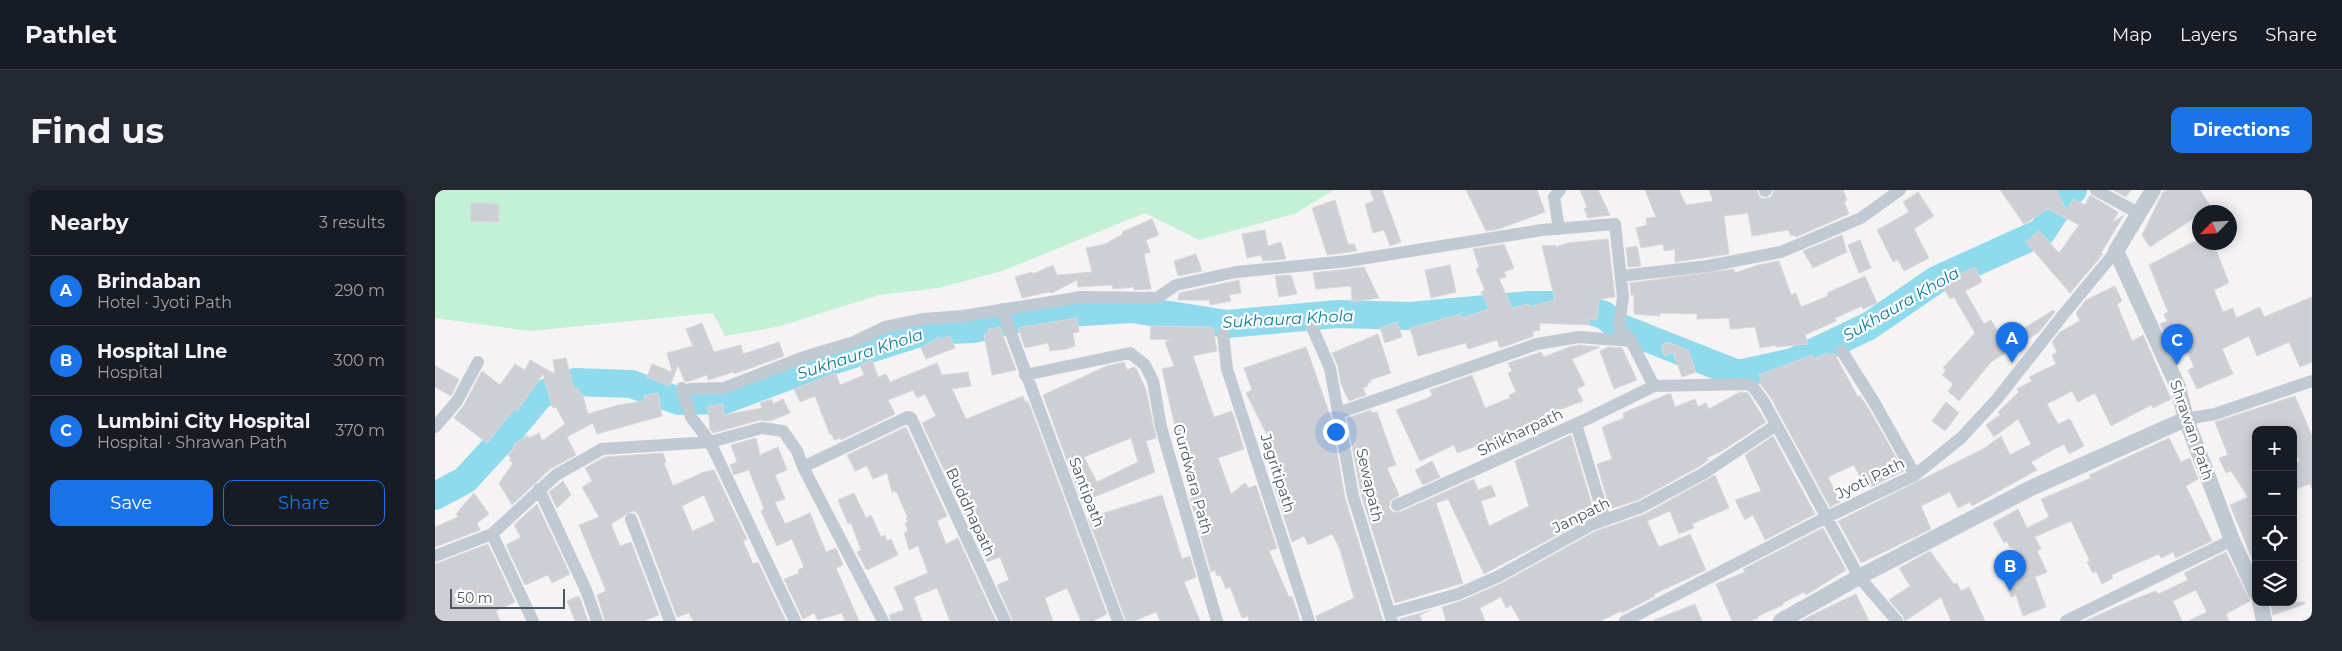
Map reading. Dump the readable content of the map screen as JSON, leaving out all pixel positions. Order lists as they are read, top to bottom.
{
  "streets": {
    "street": [
      "Shrawan Path",
      "Shikharpath",
      "Jagritipath",
      "Jyoti Path",
      "Gurdwara Path",
      "Sewapath",
      "Santipath",
      "Buddhapath",
      "Janpath"
    ]
  },
  "crossings": [
    ["Shrawan Path", "Jyoti Path"],
    ["Gurdwara Path", "Santipath"],
    ["Sewapath", "Janpath"]
  ],
  "water": ["Sukhaura Khola"],
  "scale_bar": "50 m",
  "north": "bottom left",
  "page": {
    "header": "Pathlet",
    "nav": ["Map", "Layers", "Share"],
    "buttons": [
      "Directions",
      ["Save", "Share"]
    ],
    "title": "Find us",
    "heading": ["Nearby", "3 results"],
    "list": [
      {
        "mark": "A",
        "name": "Brindaban",
        "note": "Hotel · Jyoti Path",
        "value": "290 m"
      },
      {
        "mark": "B",
        "name": "Hospital LIne",
        "note": "Hospital",
        "value": "300 m"
      },
      {
        "mark": "C",
        "name": "Lumbini City Hospital",
        "note": "Hospital · Shrawan Path",
        "value": "370 m"
      }
    ],
    "pins": ["A", "C", "B"],
    "map_buttons": ["+", "−"],
    "scale": "50 m"
  }
}
